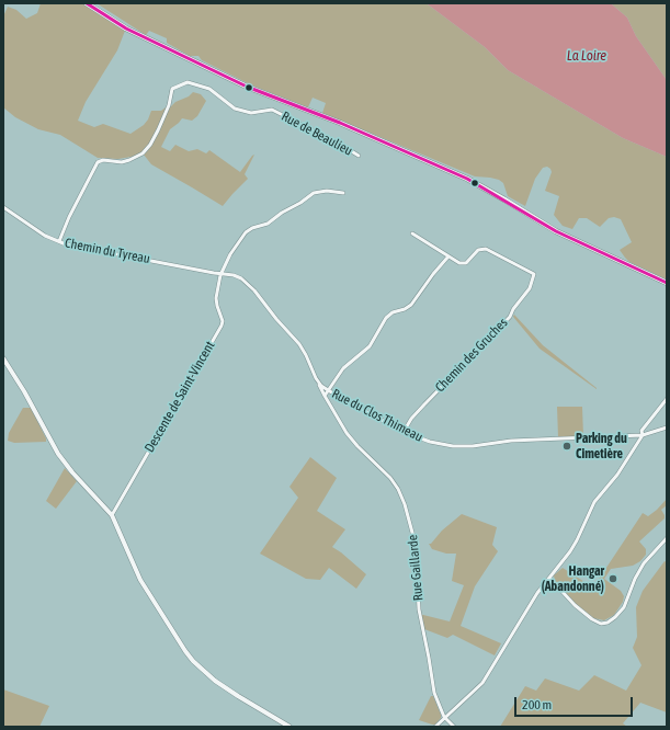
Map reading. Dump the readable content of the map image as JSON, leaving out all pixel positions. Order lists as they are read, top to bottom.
{
  "streets": {
    "street": [
      "Rue de Beaulieu",
      "Chemin du Tyreau",
      "Chemin des Gruches",
      "Descente de Saint-Vincent",
      "Rue du Clos Thimeau",
      "Rue Gaillarde"
    ]
  },
  "crossings": [
    ["Rue de Beaulieu", "Chemin du Tyreau"],
    ["Chemin du Tyreau", "Descente de Saint-Vincent"],
    ["Chemin du Tyreau", "Rue du Clos Thimeau"],
    ["Chemin des Gruches", "Rue du Clos Thimeau"],
    ["Descente de Saint-Vincent", "Rue du Clos Thimeau"],
    ["Rue du Clos Thimeau", "Rue Gaillarde"]
  ],
  "water": ["La Loire"],
  "places": ["Parking du Cimetière", "Hangar (Abandonné)"],
  "scale_bar": "200 m"
}
